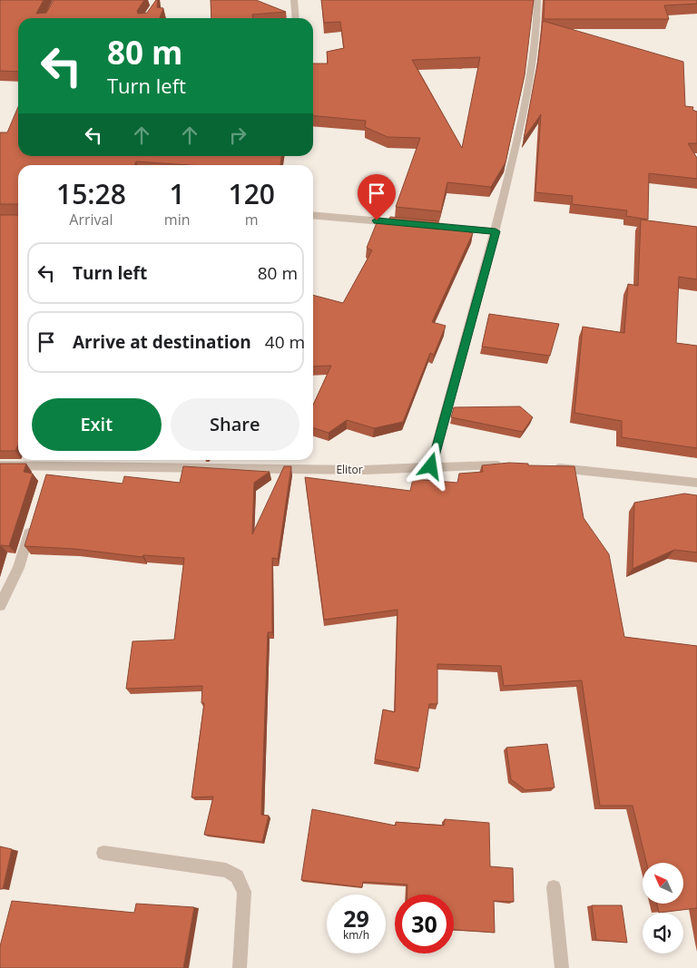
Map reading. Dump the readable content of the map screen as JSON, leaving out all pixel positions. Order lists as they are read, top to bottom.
{
  "streets": {
    "street": ["Elitor"]
  },
  "north": "top left",
  "page": {
    "turn": ["80 m", "Turn left"],
    "eta": [
      "15:28",
      "Arrival",
      "1",
      "min",
      "120",
      "m"
    ],
    "list": [
      {
        "name": "Turn left",
        "value": "80 m"
      },
      {
        "name": "Arrive at destination",
        "value": "40 m"
      }
    ],
    "buttons": ["Exit", "Share"],
    "speed": "29 km/h",
    "limit": "30"
  }
}
